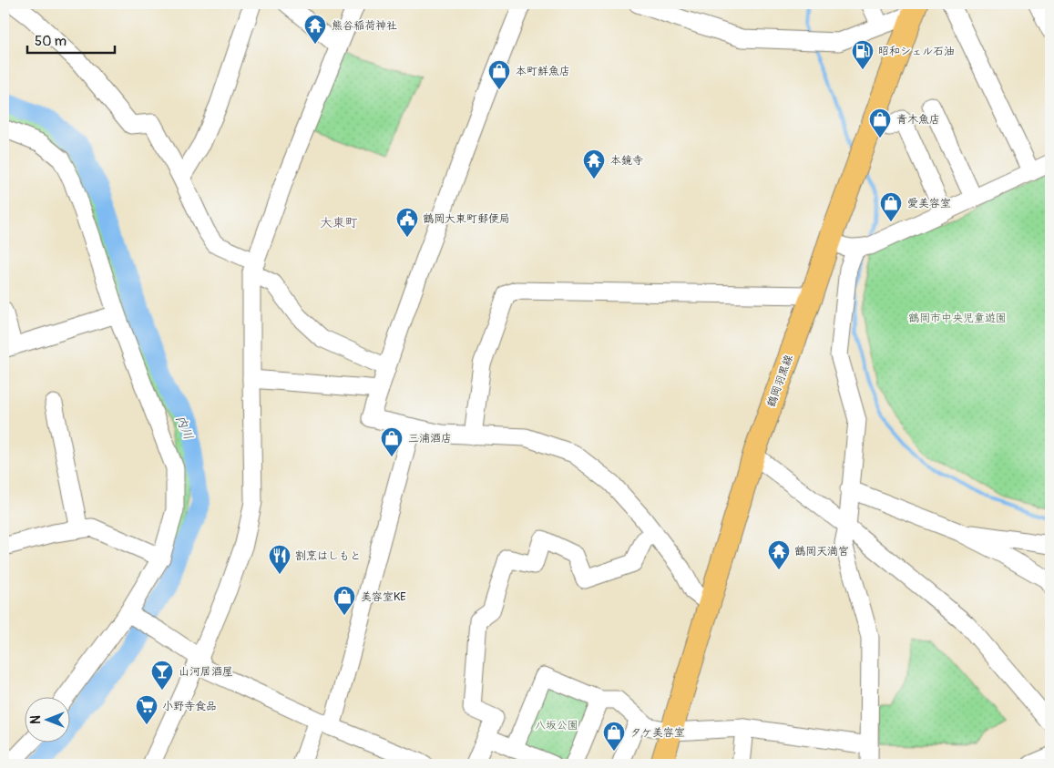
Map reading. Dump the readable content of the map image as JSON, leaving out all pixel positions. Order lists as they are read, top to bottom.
{
  "streets": {
    "main road": ["鶴岡羽黒線"]
  },
  "districts": ["大東町"],
  "water": ["内川"],
  "parks": ["鶴岡市中央児童遊園", "八坂公園"],
  "places": {
    "temple": ["熊谷稲荷神社", "本鏡寺", "鶴岡天満宮"],
    "fuel station": ["昭和シェル石油"],
    "shop": [
      "本町鮮魚店",
      "青木魚店",
      "愛美容室",
      "三浦酒店",
      "美容室KE",
      "タケ美容室"
    ],
    "public building": ["鶴岡大東町郵便局"],
    "restaurant": ["割烹はしもと"],
    "bar": ["山河居酒屋"],
    "supermarket": ["小野寺食品"]
  },
  "scale_bar": "50 m",
  "north": "left"
}
